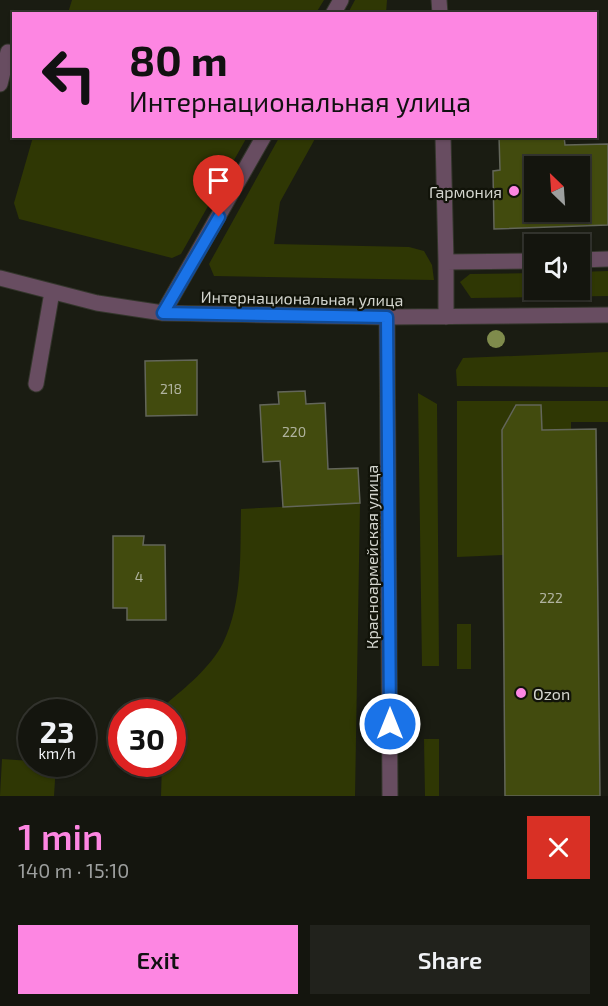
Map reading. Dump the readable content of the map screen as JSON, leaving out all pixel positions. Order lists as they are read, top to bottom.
{
  "streets": {
    "street": ["Интернациональная улица", "Красноармейская улица"]
  },
  "crossings": [
    ["Интернациональная улица", "Красноармейская улица"]
  ],
  "places": ["Гармония", "Ozon"],
  "house_numbers": [
    "218",
    "220",
    "4",
    "222"
  ],
  "north": "top left",
  "page": {
    "turn": ["80 m", "Интернациональная улица"],
    "speed": "23 km/h",
    "limit": "30",
    "heading": ["1 min", "140 m · 15:10"],
    "buttons": ["Exit", "Share"]
  }
}
